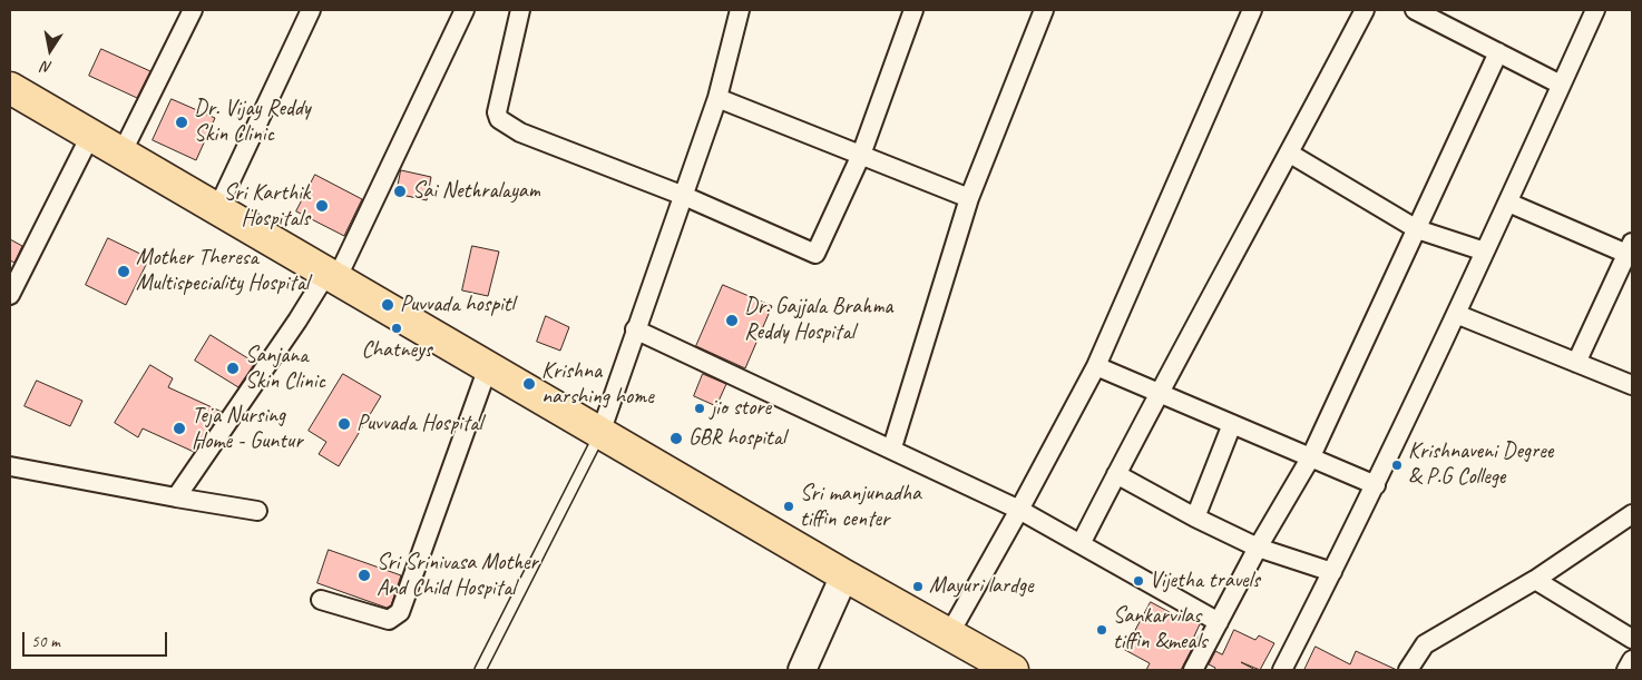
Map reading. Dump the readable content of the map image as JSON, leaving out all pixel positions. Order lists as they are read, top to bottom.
{
  "places": [
    "Dr. Vijay Reddy Skin Clinic",
    "Sai Nethralayam",
    "Sri Karthik Hospitals",
    "Mother Theresa Multispeciality Hospital",
    "Puvvada hospitl",
    "Dr. Gajjala Brahma Reddy Hospital",
    "Chatneys",
    "Sanjana Skin Clinic",
    "Krishna narshing home",
    "jio store",
    "Puvvada Hospital",
    "Teja Nursing Home - Guntur",
    "GBR hospital",
    "Krishnaveni Degree & P.G College",
    "Sri manjunadha tiffin center",
    "Sri Srinivasa Mother And Child Hospital",
    "Vijetha travels",
    "Mayuri lardge",
    "Sankarvilas tiffin &meals"
  ],
  "scale_bar": "50 m",
  "north": "bottom"
}
